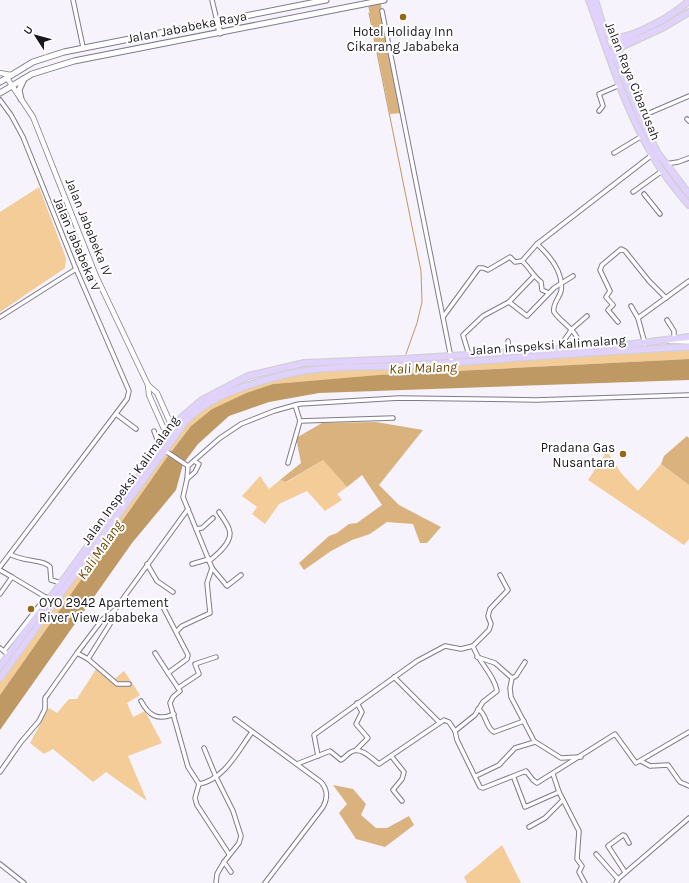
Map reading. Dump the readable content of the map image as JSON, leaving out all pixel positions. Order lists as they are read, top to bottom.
{
  "streets": {
    "main road": ["Jalan Jababeka Raya", "Jalan Raya Cibarusah", "Jalan Inspeksi Kalimalang"],
    "street": ["Jalan Jababeka IV", "Jalan Jababeka V"]
  },
  "crossings": [
    ["Jalan Jababeka Raya", "Jalan Jababeka IV"],
    ["Jalan Jababeka IV", "Jalan Inspeksi Kalimalang"]
  ],
  "water": ["Kali Malang"],
  "places": ["Hotel Holiday Inn Cikarang Jababeka", "Pradana Gas Nusantara", "OYO 2942 Apartement River View Jababeka"],
  "north": "top left"
}
